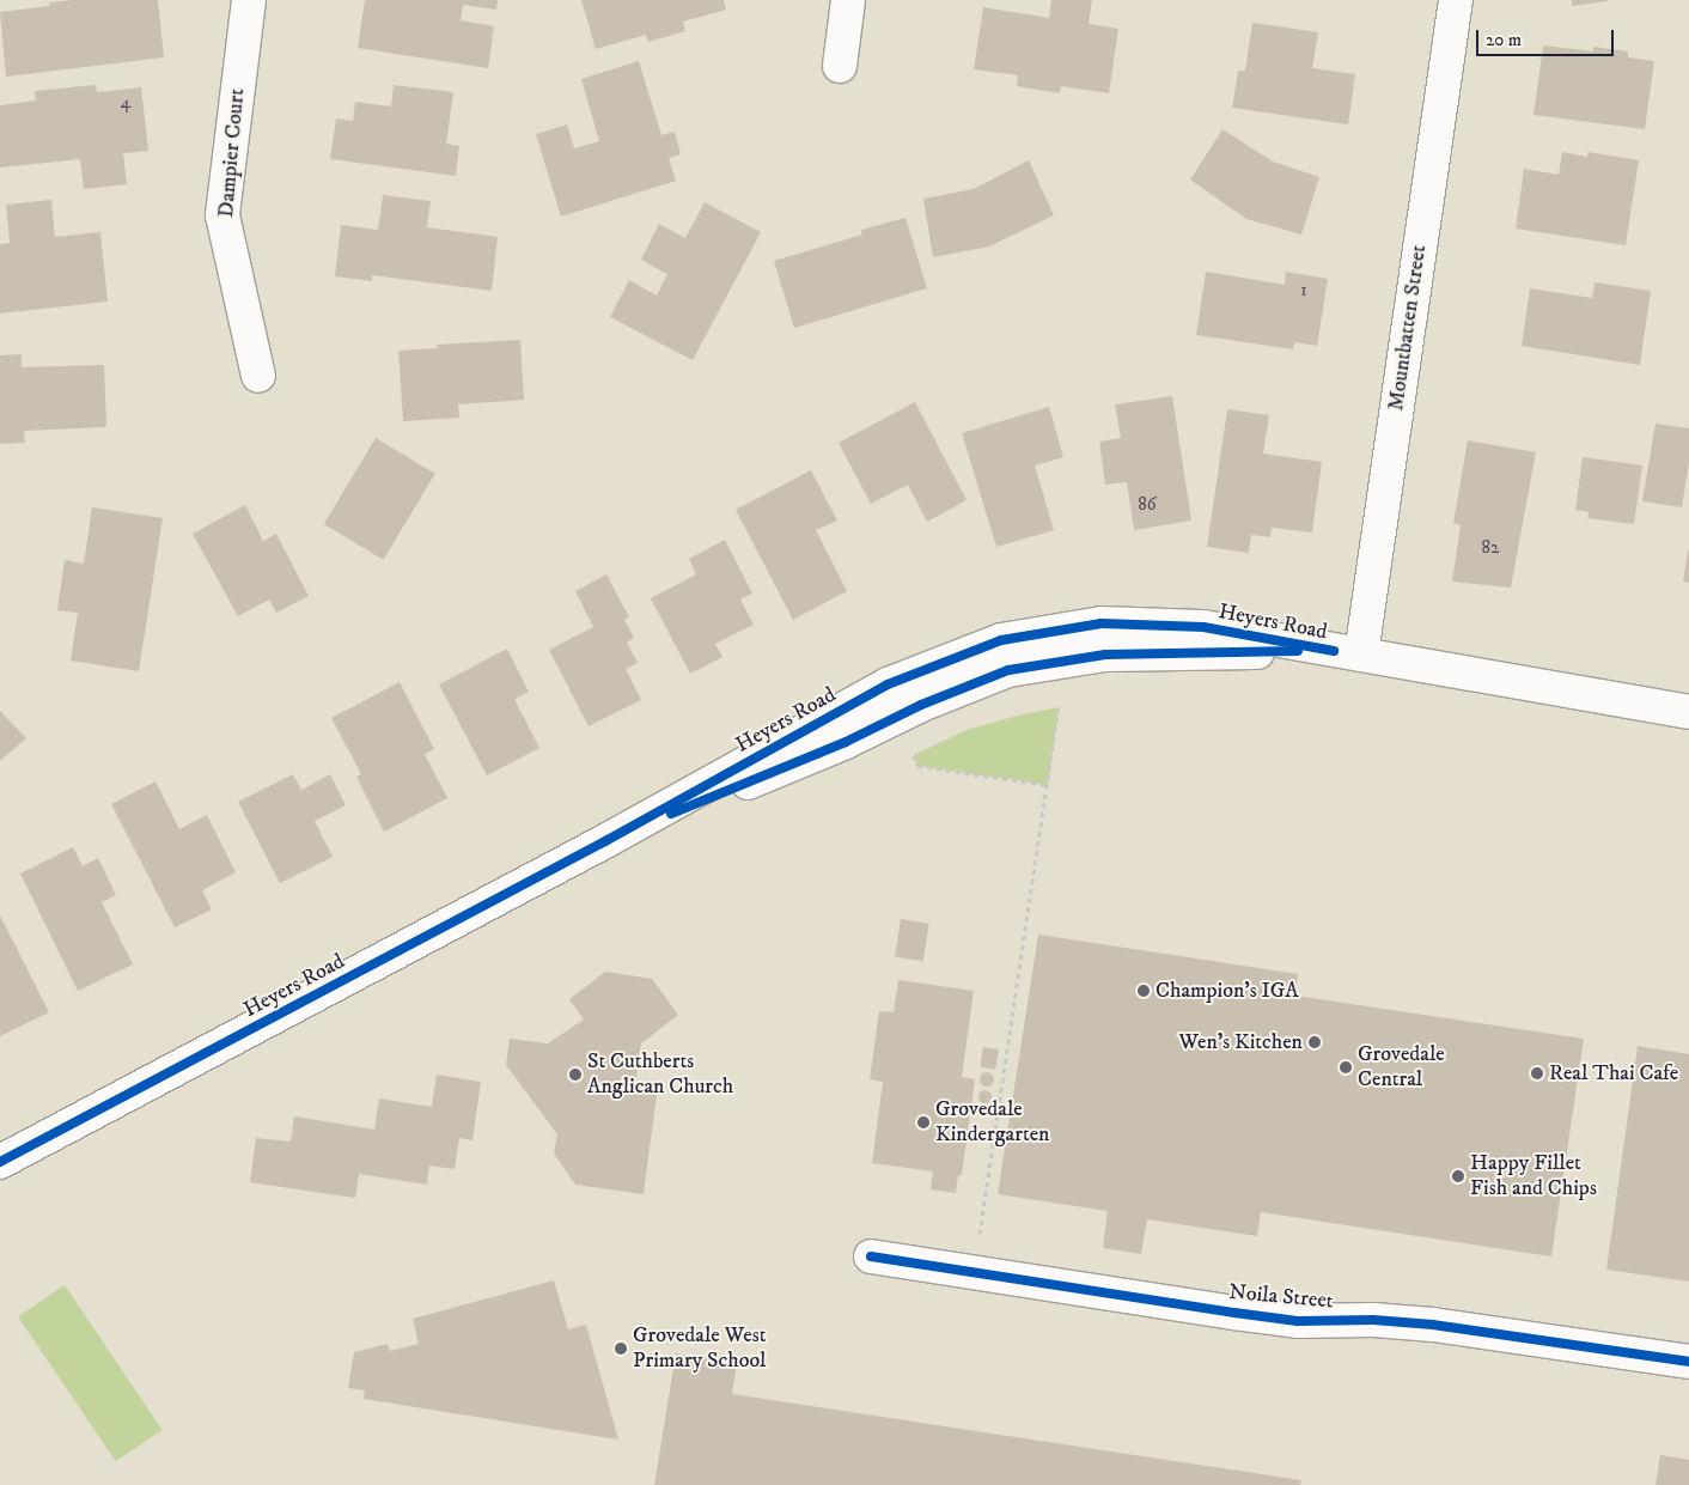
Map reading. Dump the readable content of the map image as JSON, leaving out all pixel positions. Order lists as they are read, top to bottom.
{
  "streets": {
    "street": [
      "Dampier Court",
      "Mountbatten Street",
      "Heyers Road",
      "Noila Street"
    ]
  },
  "crossings": [
    ["Mountbatten Street", "Heyers Road"]
  ],
  "places": [
    "Champion's IGA",
    "Wen's Kitchen",
    "Grovedale Central",
    "Real Thai Cafe",
    "St Cuthberts Anglican Church",
    "Grovedale Kindergarten",
    "Happy Fillet Fish and Chips",
    "Grovedale West Primary School"
  ],
  "house_numbers": [
    "4",
    "1",
    "86",
    "82"
  ],
  "scale_bar": "20 m"
}
